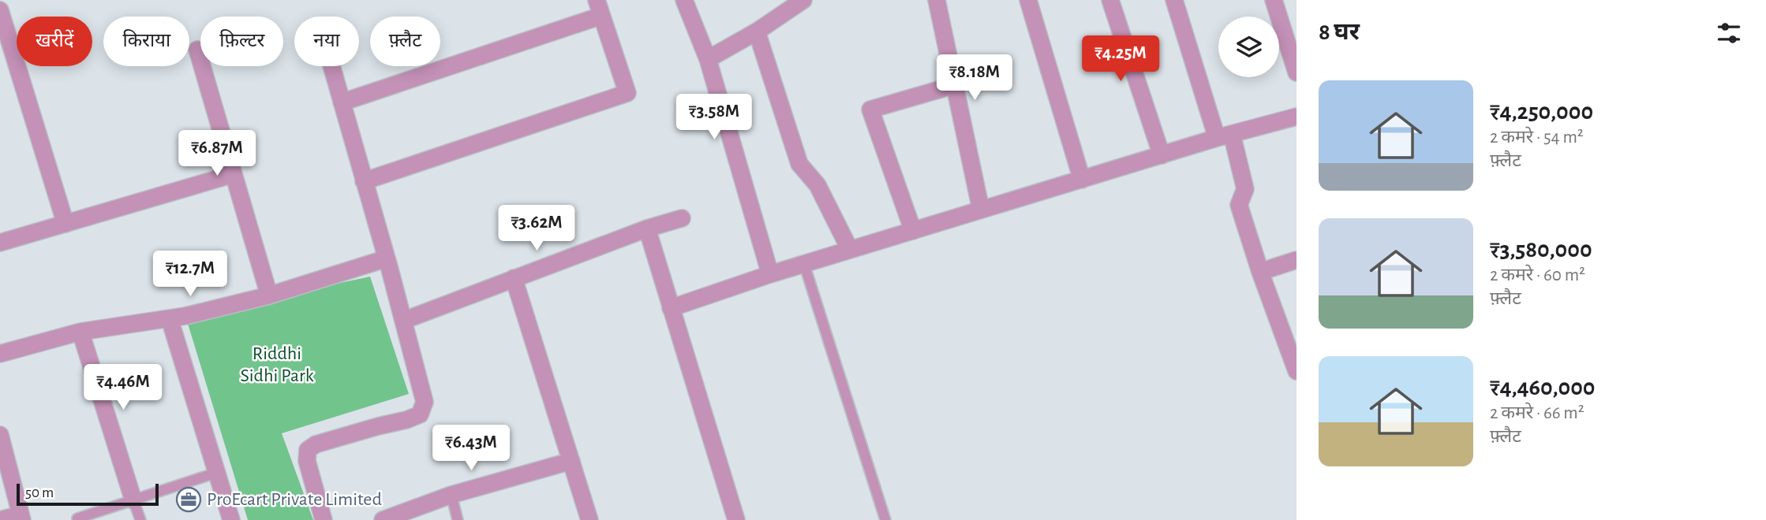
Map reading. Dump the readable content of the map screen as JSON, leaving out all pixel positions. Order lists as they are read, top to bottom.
{
  "parks": ["Riddhi Sidhi Park"],
  "places": {
    "office": ["ProEcart Private Limited"]
  },
  "scale_bar": "50 m",
  "page": {
    "heading": "8 घर",
    "chip": [
      "खरीदें",
      "किराया",
      "फ़िल्टर",
      "नया",
      "फ़्लैट"
    ],
    "price": [
      "₹4.25M",
      "₹8.18M",
      "₹3.58M",
      "₹6.87M",
      "₹3.62M",
      "₹12.7M",
      "₹4.46M",
      "₹6.43M"
    ],
    "list": [
      {
        "name": "₹4,250,000",
        "note": "2 कमरे · 54 m² · फ़्लैट"
      },
      {
        "name": "₹3,580,000",
        "note": "2 कमरे · 60 m² · फ़्लैट"
      },
      {
        "name": "₹4,460,000",
        "note": "2 कमरे · 66 m² · फ़्लैट"
      }
    ],
    "scale": "50 m"
  }
}
